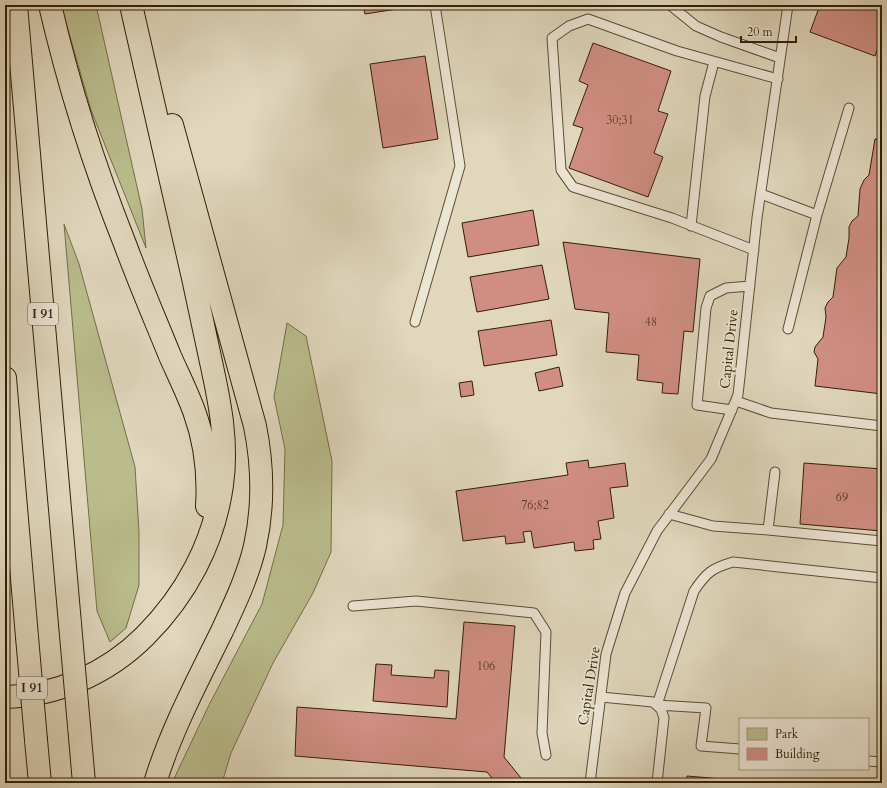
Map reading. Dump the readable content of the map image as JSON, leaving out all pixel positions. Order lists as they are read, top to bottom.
{
  "streets": {
    "highway": ["I 91"],
    "lane": ["Capital Drive"]
  },
  "house_numbers": [
    "30;31",
    "48",
    "69",
    "76;82",
    "106"
  ],
  "legend": ["Park", "Building"],
  "scale_bar": "20 m"
}
